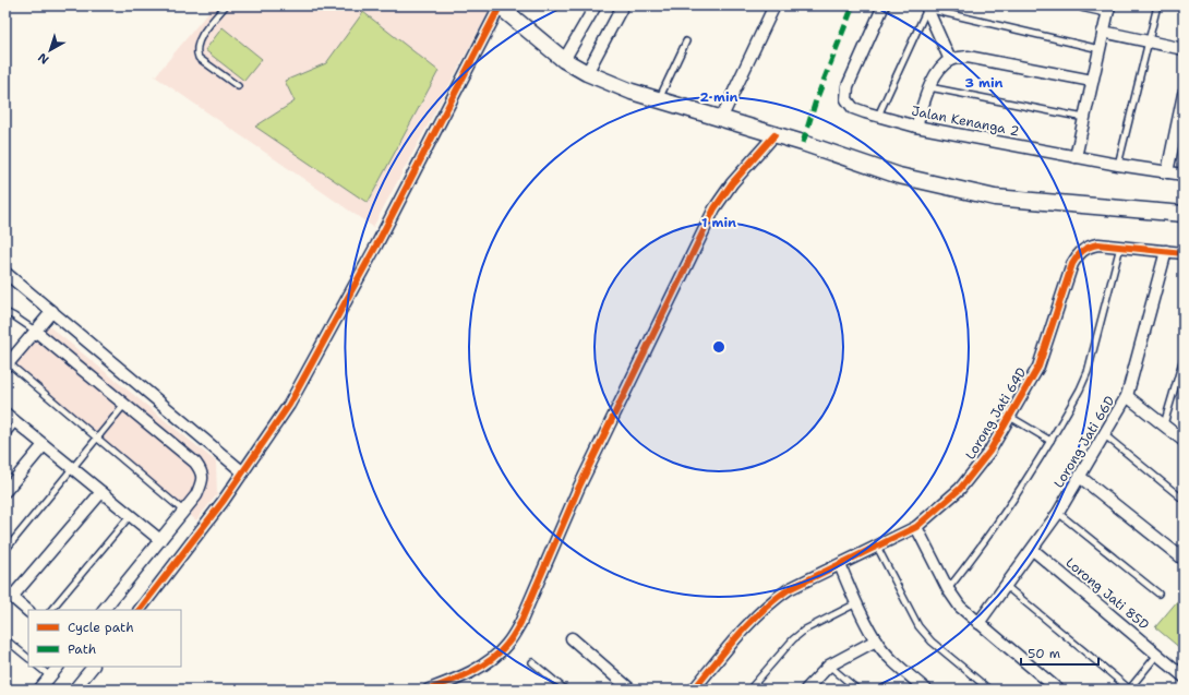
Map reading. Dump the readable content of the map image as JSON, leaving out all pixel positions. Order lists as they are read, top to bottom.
{
  "streets": {
    "street": [
      "Jalan Kenanga 2",
      "Lorong Jati 64D",
      "Lorong Jati 66D",
      "Lorong Jati 85D"
    ]
  },
  "crossings": [
    ["Lorong Jati 64D", "Lorong Jati 66D"],
    ["Lorong Jati 66D", "Lorong Jati 85D"]
  ],
  "legend": ["Cycle path", "Path"],
  "scale_bar": "50 m",
  "north": "bottom left",
  "rings": ["3 min", "2 min", "1 min"]
}
